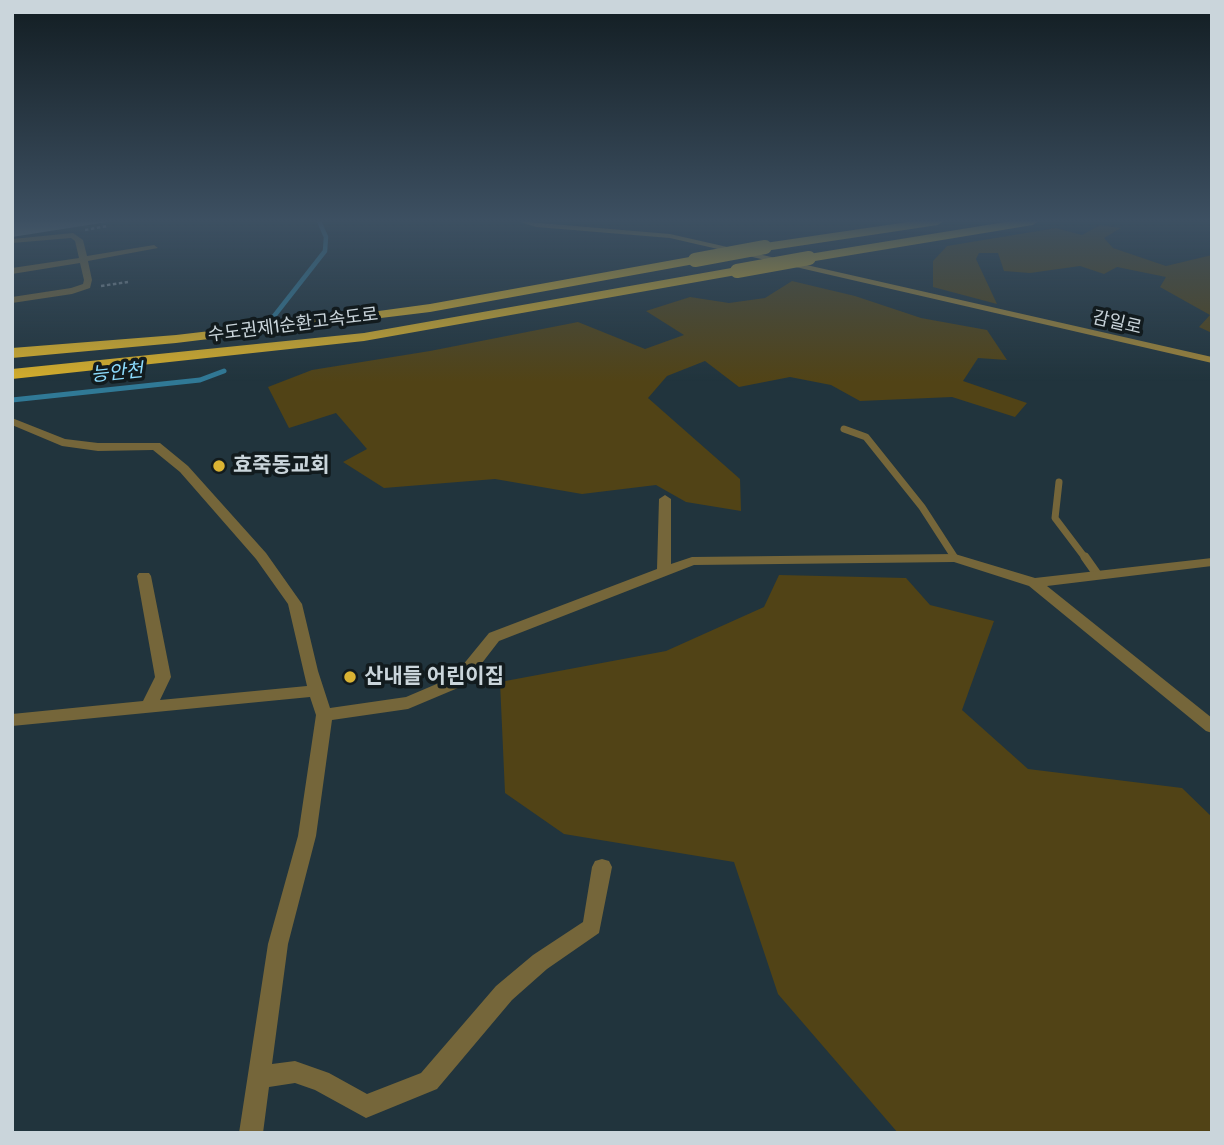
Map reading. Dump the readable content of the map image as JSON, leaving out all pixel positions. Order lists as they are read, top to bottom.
{
  "streets": {
    "highway": ["수도권제1순환고속도로"],
    "street": ["감일로"]
  },
  "water": ["능안천"],
  "places": ["효죽동교회", "산내들 어린이집"]
}
